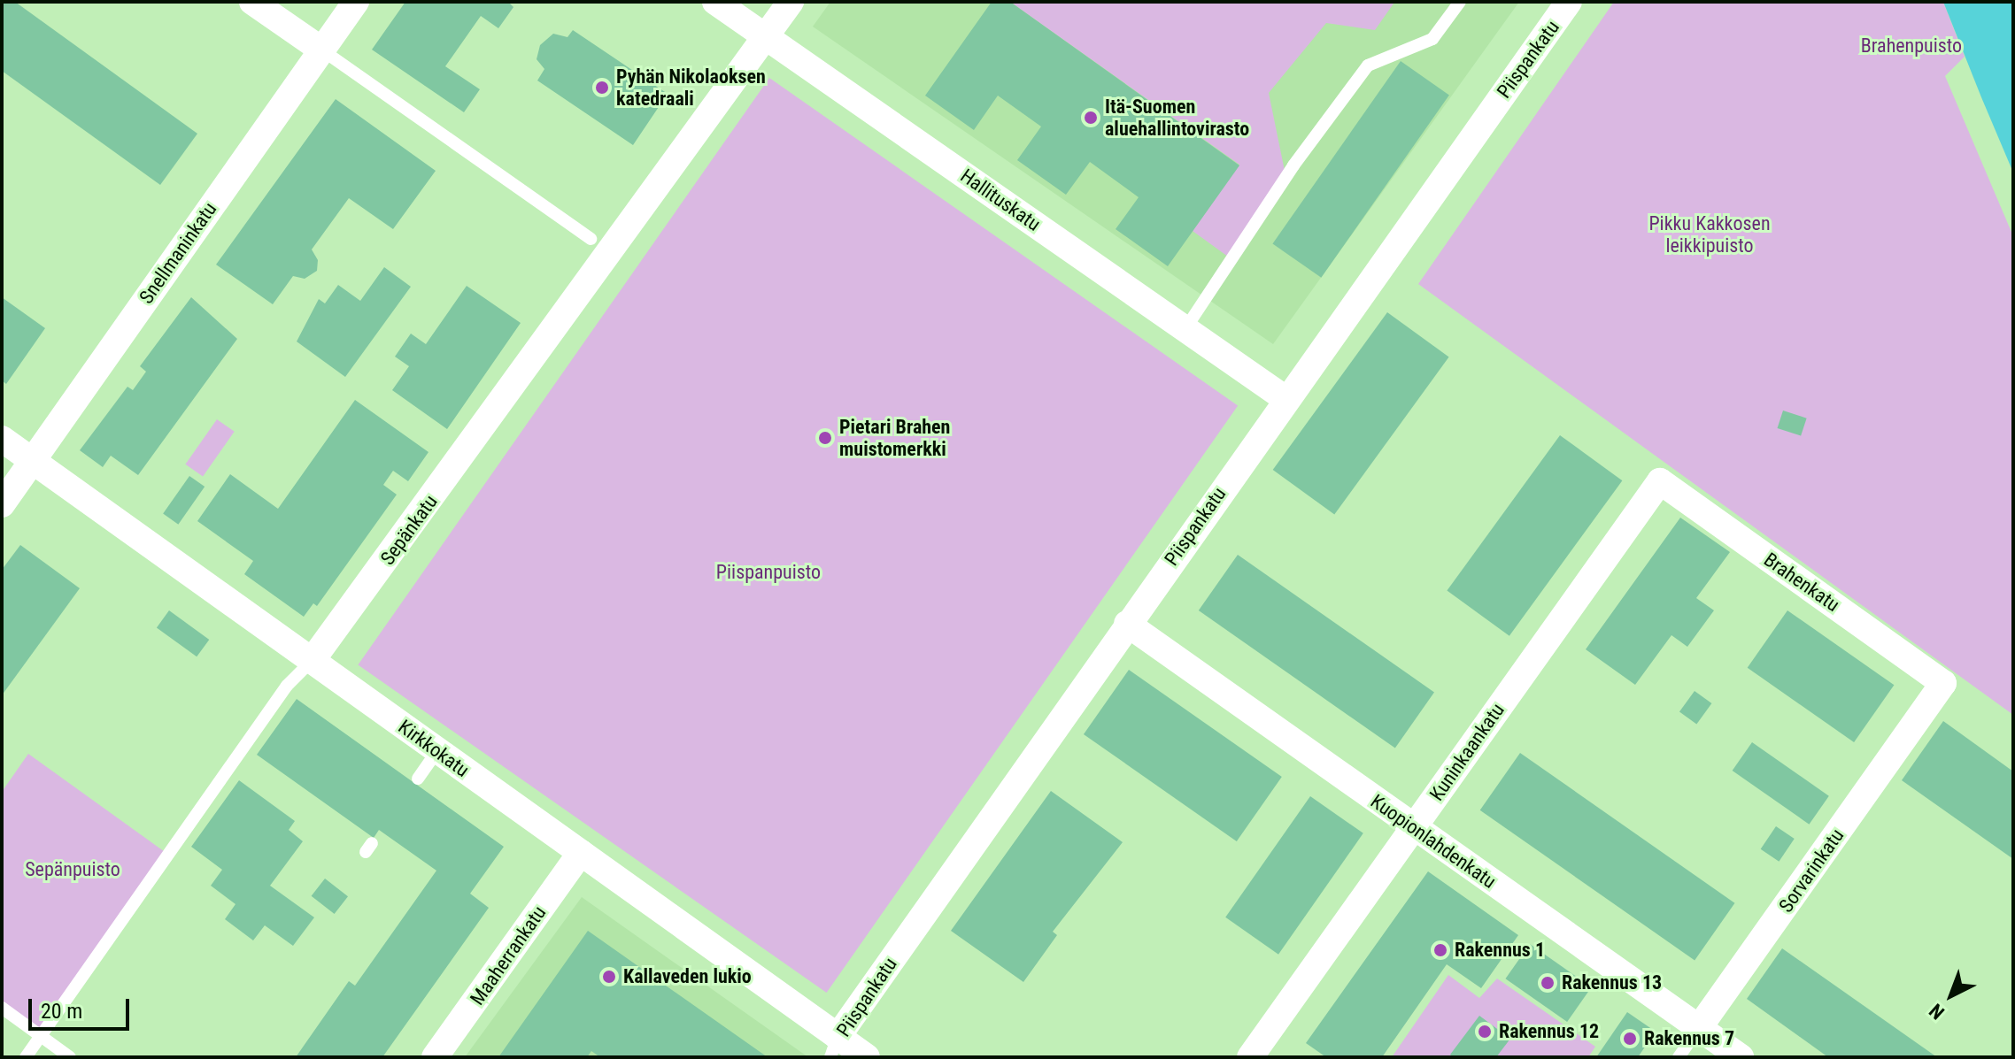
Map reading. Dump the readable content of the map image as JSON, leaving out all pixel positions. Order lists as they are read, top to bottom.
{
  "streets": {
    "street": [
      "Piispankatu",
      "Hallituskatu",
      "Snellmaninkatu",
      "Sepänkatu",
      "Brahenkatu",
      "Kirkkokatu",
      "Kuninkaankatu",
      "Kuopionlahdenkatu",
      "Sorvarinkatu",
      "Maaherrankatu"
    ]
  },
  "crossings": [
    ["Piispankatu", "Hallituskatu"],
    ["Piispankatu", "Kirkkokatu"],
    ["Piispankatu", "Kuopionlahdenkatu"],
    ["Hallituskatu", "Sepänkatu"],
    ["Snellmaninkatu", "Kirkkokatu"],
    ["Sepänkatu", "Kirkkokatu"],
    ["Brahenkatu", "Kuninkaankatu"],
    ["Brahenkatu", "Sorvarinkatu"],
    ["Kirkkokatu", "Maaherrankatu"],
    ["Kuninkaankatu", "Kuopionlahdenkatu"],
    ["Kuopionlahdenkatu", "Sorvarinkatu"]
  ],
  "parks": [
    "Brahenpuisto",
    "Pikku Kakkosen leikkipuisto",
    "Piispanpuisto",
    "Sepänpuisto"
  ],
  "places": [
    "Pyhän Nikolaoksen katedraali",
    "Itä-Suomen aluehallintovirasto",
    "Pietari Brahen muistomerkki",
    "Rakennus 1",
    "Kallaveden lukio",
    "Rakennus 13",
    "Rakennus 12",
    "Rakennus 7"
  ],
  "scale_bar": "20 m",
  "north": "bottom left"
}
